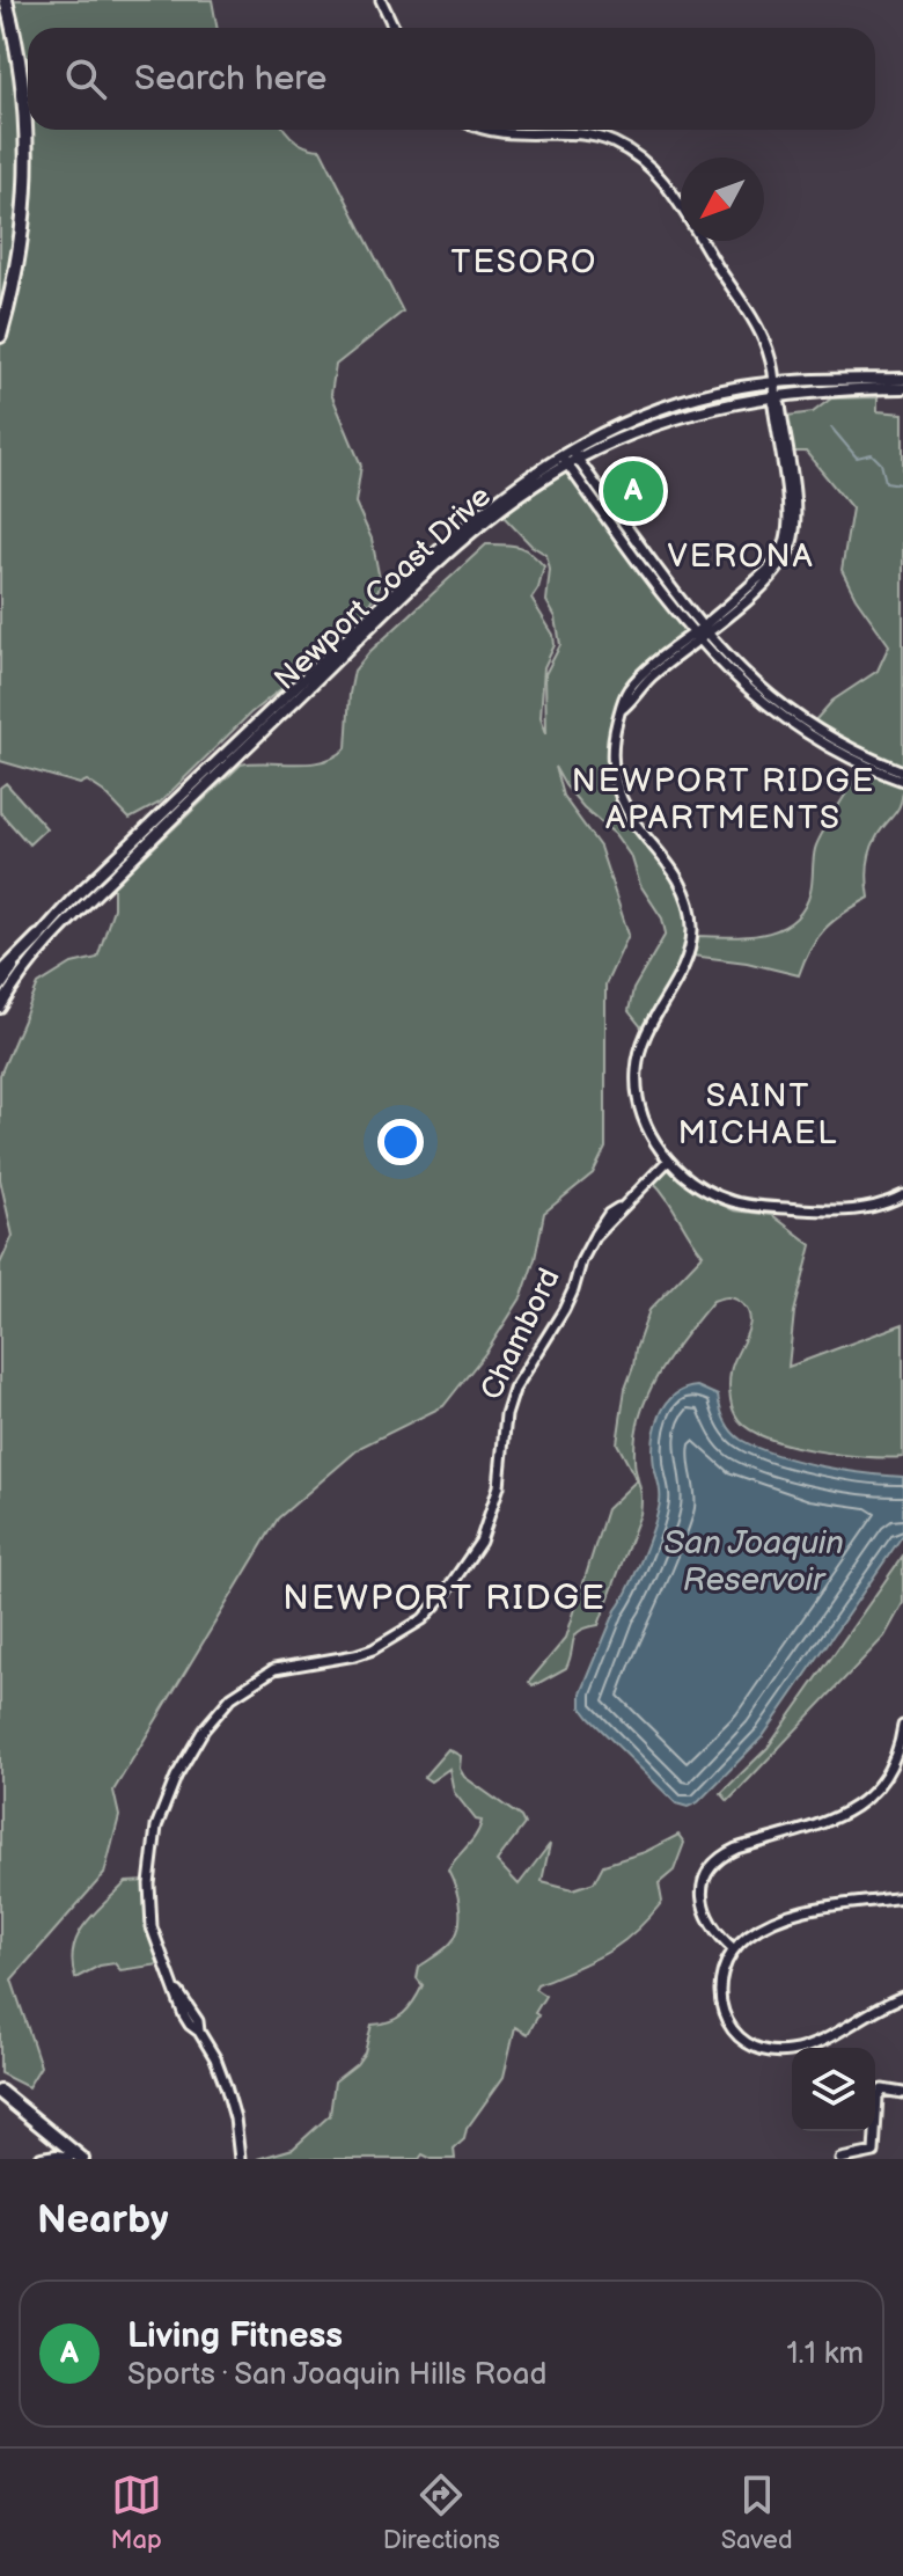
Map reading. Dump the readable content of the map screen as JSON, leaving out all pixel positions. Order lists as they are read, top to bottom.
{
  "streets": {
    "main road": ["Newport Coast Drive"],
    "street": ["Chambord"]
  },
  "districts": [
    "TESORO",
    "VERONA",
    "NEWPORT RIDGE APARTMENTS",
    "SAINT MICHAEL",
    "NEWPORT RIDGE"
  ],
  "water": ["San Joaquin Reservoir"],
  "north": "bottom left",
  "page": {
    "search": "Search here",
    "pins": "A",
    "heading": "Nearby",
    "list": [
      {
        "mark": "A",
        "name": "Living Fitness",
        "note": "Sports · San Joaquin Hills Road",
        "value": "1.1 km"
      }
    ],
    "nav": ["Map", "Directions", "Saved"]
  }
}
